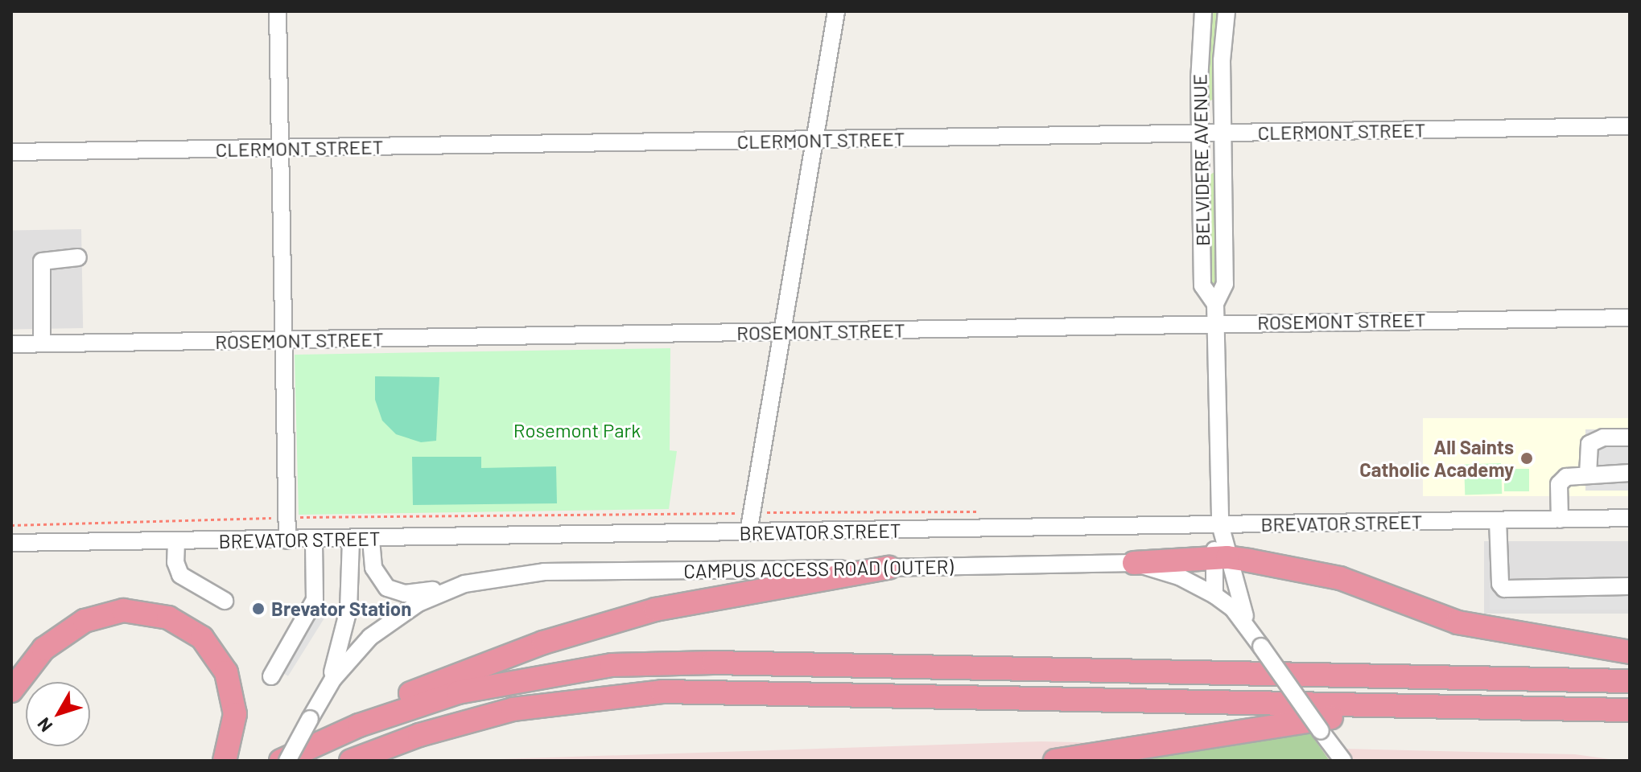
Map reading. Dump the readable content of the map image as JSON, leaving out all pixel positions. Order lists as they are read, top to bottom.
{
  "streets": {
    "street": [
      "CLERMONT STREET",
      "BELVIDERE AVENUE",
      "ROSEMONT STREET",
      "BREVATOR STREET",
      "CAMPUS ACCESS ROAD (OUTER)"
    ]
  },
  "crossings": [
    ["CLERMONT STREET", "BELVIDERE AVENUE"],
    ["BELVIDERE AVENUE", "ROSEMONT STREET"],
    ["BELVIDERE AVENUE", "BREVATOR STREET"],
    ["BELVIDERE AVENUE", "CAMPUS ACCESS ROAD (OUTER)"]
  ],
  "parks": ["Rosemont Park"],
  "places": ["All Saints Catholic Academy", "Brevator Station"],
  "north": "bottom left"
}
